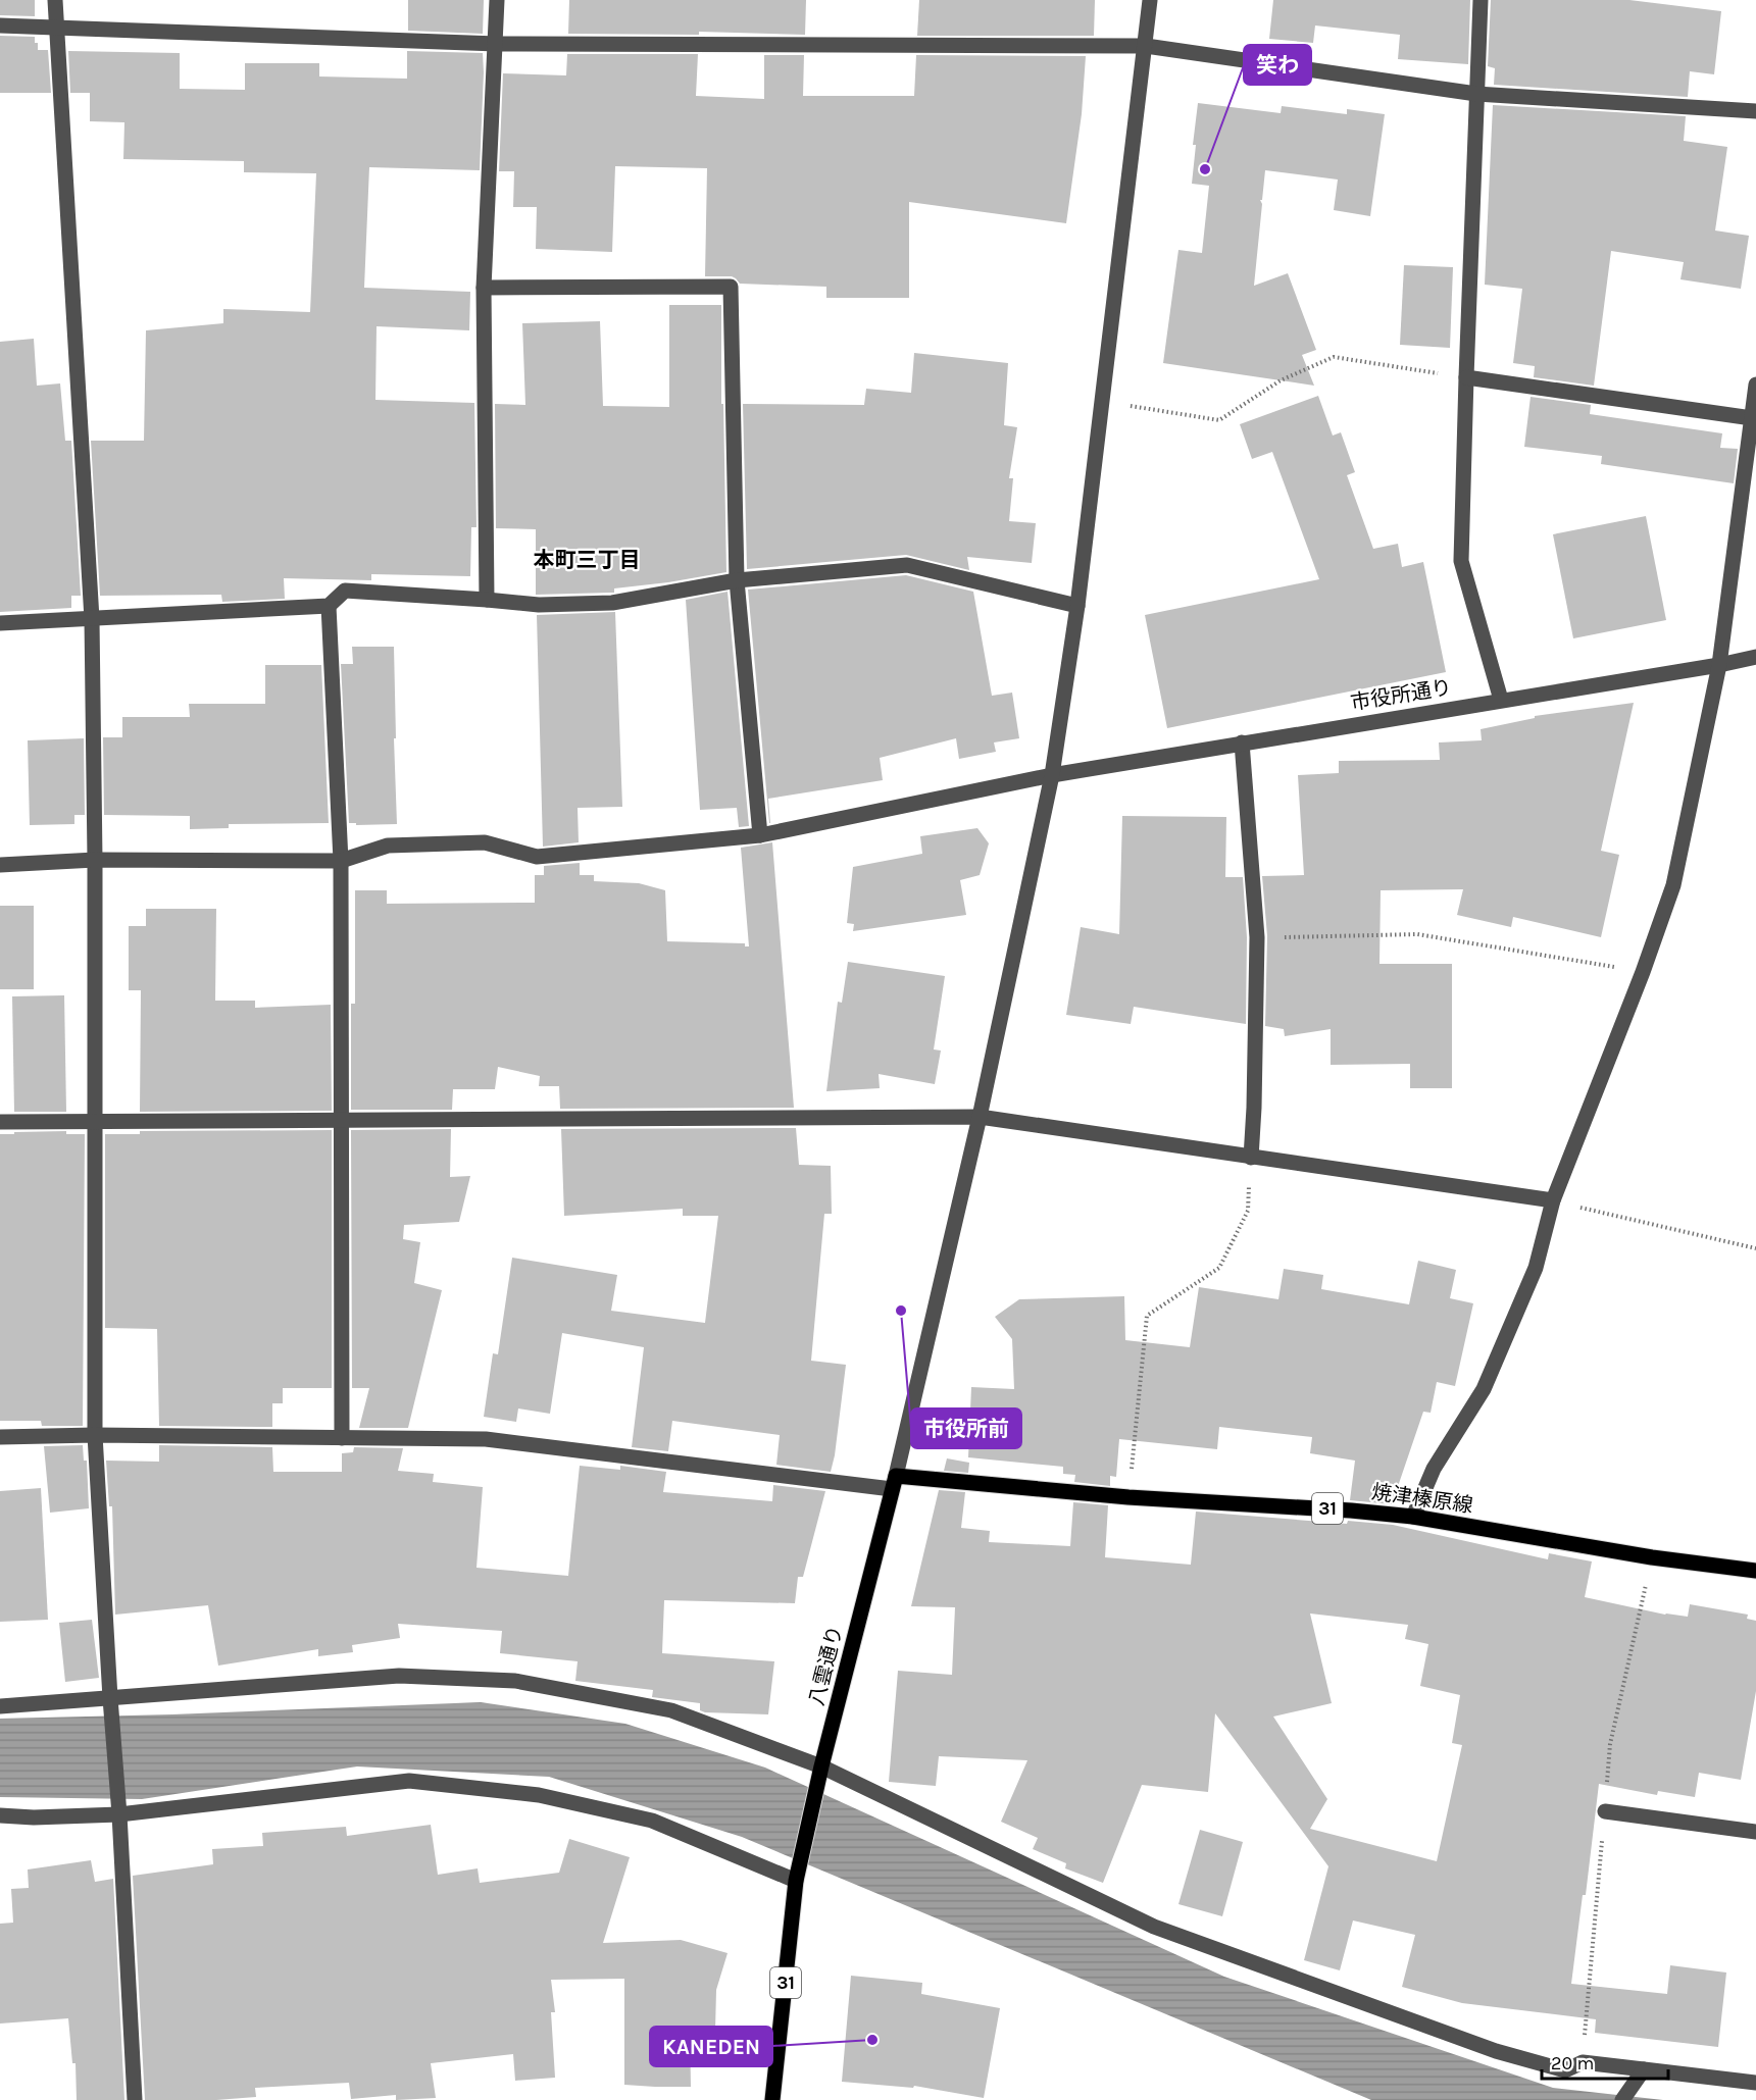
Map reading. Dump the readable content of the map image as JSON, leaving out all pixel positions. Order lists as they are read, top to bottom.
{
  "streets": {
    "main road": ["焼津榛原線", "31", "八雲通り"],
    "street": ["市役所通り"]
  },
  "crossings": [
    ["焼津榛原線", "八雲通り"],
    ["31", "八雲通り"]
  ],
  "districts": ["本町三丁目"],
  "places": ["笑わ", "市役所前", "KANEDEN"],
  "scale_bar": "20 m"
}
